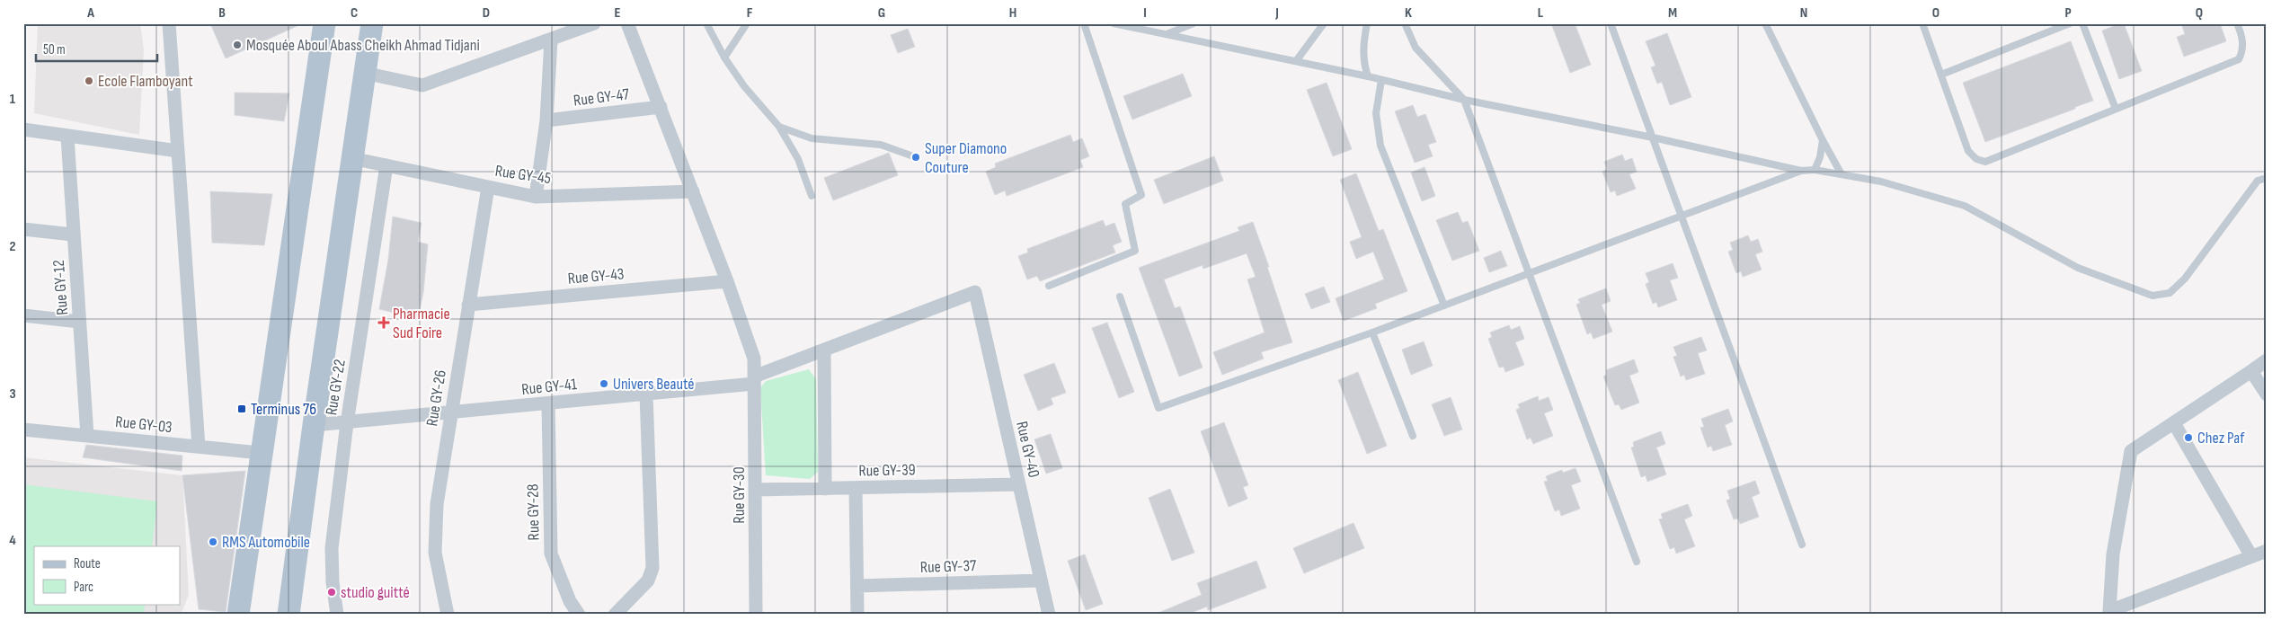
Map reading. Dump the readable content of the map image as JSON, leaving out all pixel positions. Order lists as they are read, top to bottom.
{
  "streets": {
    "street": [
      "Rue GY-47",
      "Rue GY-45",
      "Rue GY-43",
      "Rue GY-12",
      "Rue GY-41",
      "Rue GY-22",
      "Rue GY-26",
      "Rue GY-03",
      "Rue GY-40",
      "Rue GY-39",
      "Rue GY-30",
      "Rue GY-28",
      "Rue GY-37"
    ]
  },
  "crossings": [
    ["Rue GY-47", "Rue GY-30"],
    ["Rue GY-45", "Rue GY-22"],
    ["Rue GY-45", "Rue GY-26"],
    ["Rue GY-45", "Rue GY-30"],
    ["Rue GY-43", "Rue GY-26"],
    ["Rue GY-43", "Rue GY-30"],
    ["Rue GY-12", "Rue GY-03"],
    ["Rue GY-41", "Rue GY-22"],
    ["Rue GY-41", "Rue GY-26"],
    ["Rue GY-41", "Rue GY-40"],
    ["Rue GY-41", "Rue GY-30"],
    ["Rue GY-41", "Rue GY-28"],
    ["Rue GY-40", "Rue GY-39"],
    ["Rue GY-40", "Rue GY-37"],
    ["Rue GY-39", "Rue GY-30"]
  ],
  "places": {
    "other": [
      "Mosquée Aboul Abass Cheikh Ahmad Tidjani",
      "Ecole Flamboyant",
      "Super Diamono Couture",
      "Univers Beauté",
      "Chez Paf",
      "RMS Automobile",
      "studio guitté"
    ],
    "health": ["Pharmacie Sud Foire"],
    "transit": ["Terminus 76"]
  },
  "legend": ["Route", "Parc"],
  "scale_bar": "50 m",
  "grid": {
    "columns": [
      "A",
      "B",
      "C",
      "D",
      "E",
      "F",
      "G",
      "H",
      "I",
      "J",
      "K",
      "L",
      "M",
      "N",
      "O",
      "P",
      "Q"
    ],
    "rows": [
      "1",
      "2",
      "3",
      "4"
    ]
  }
}
